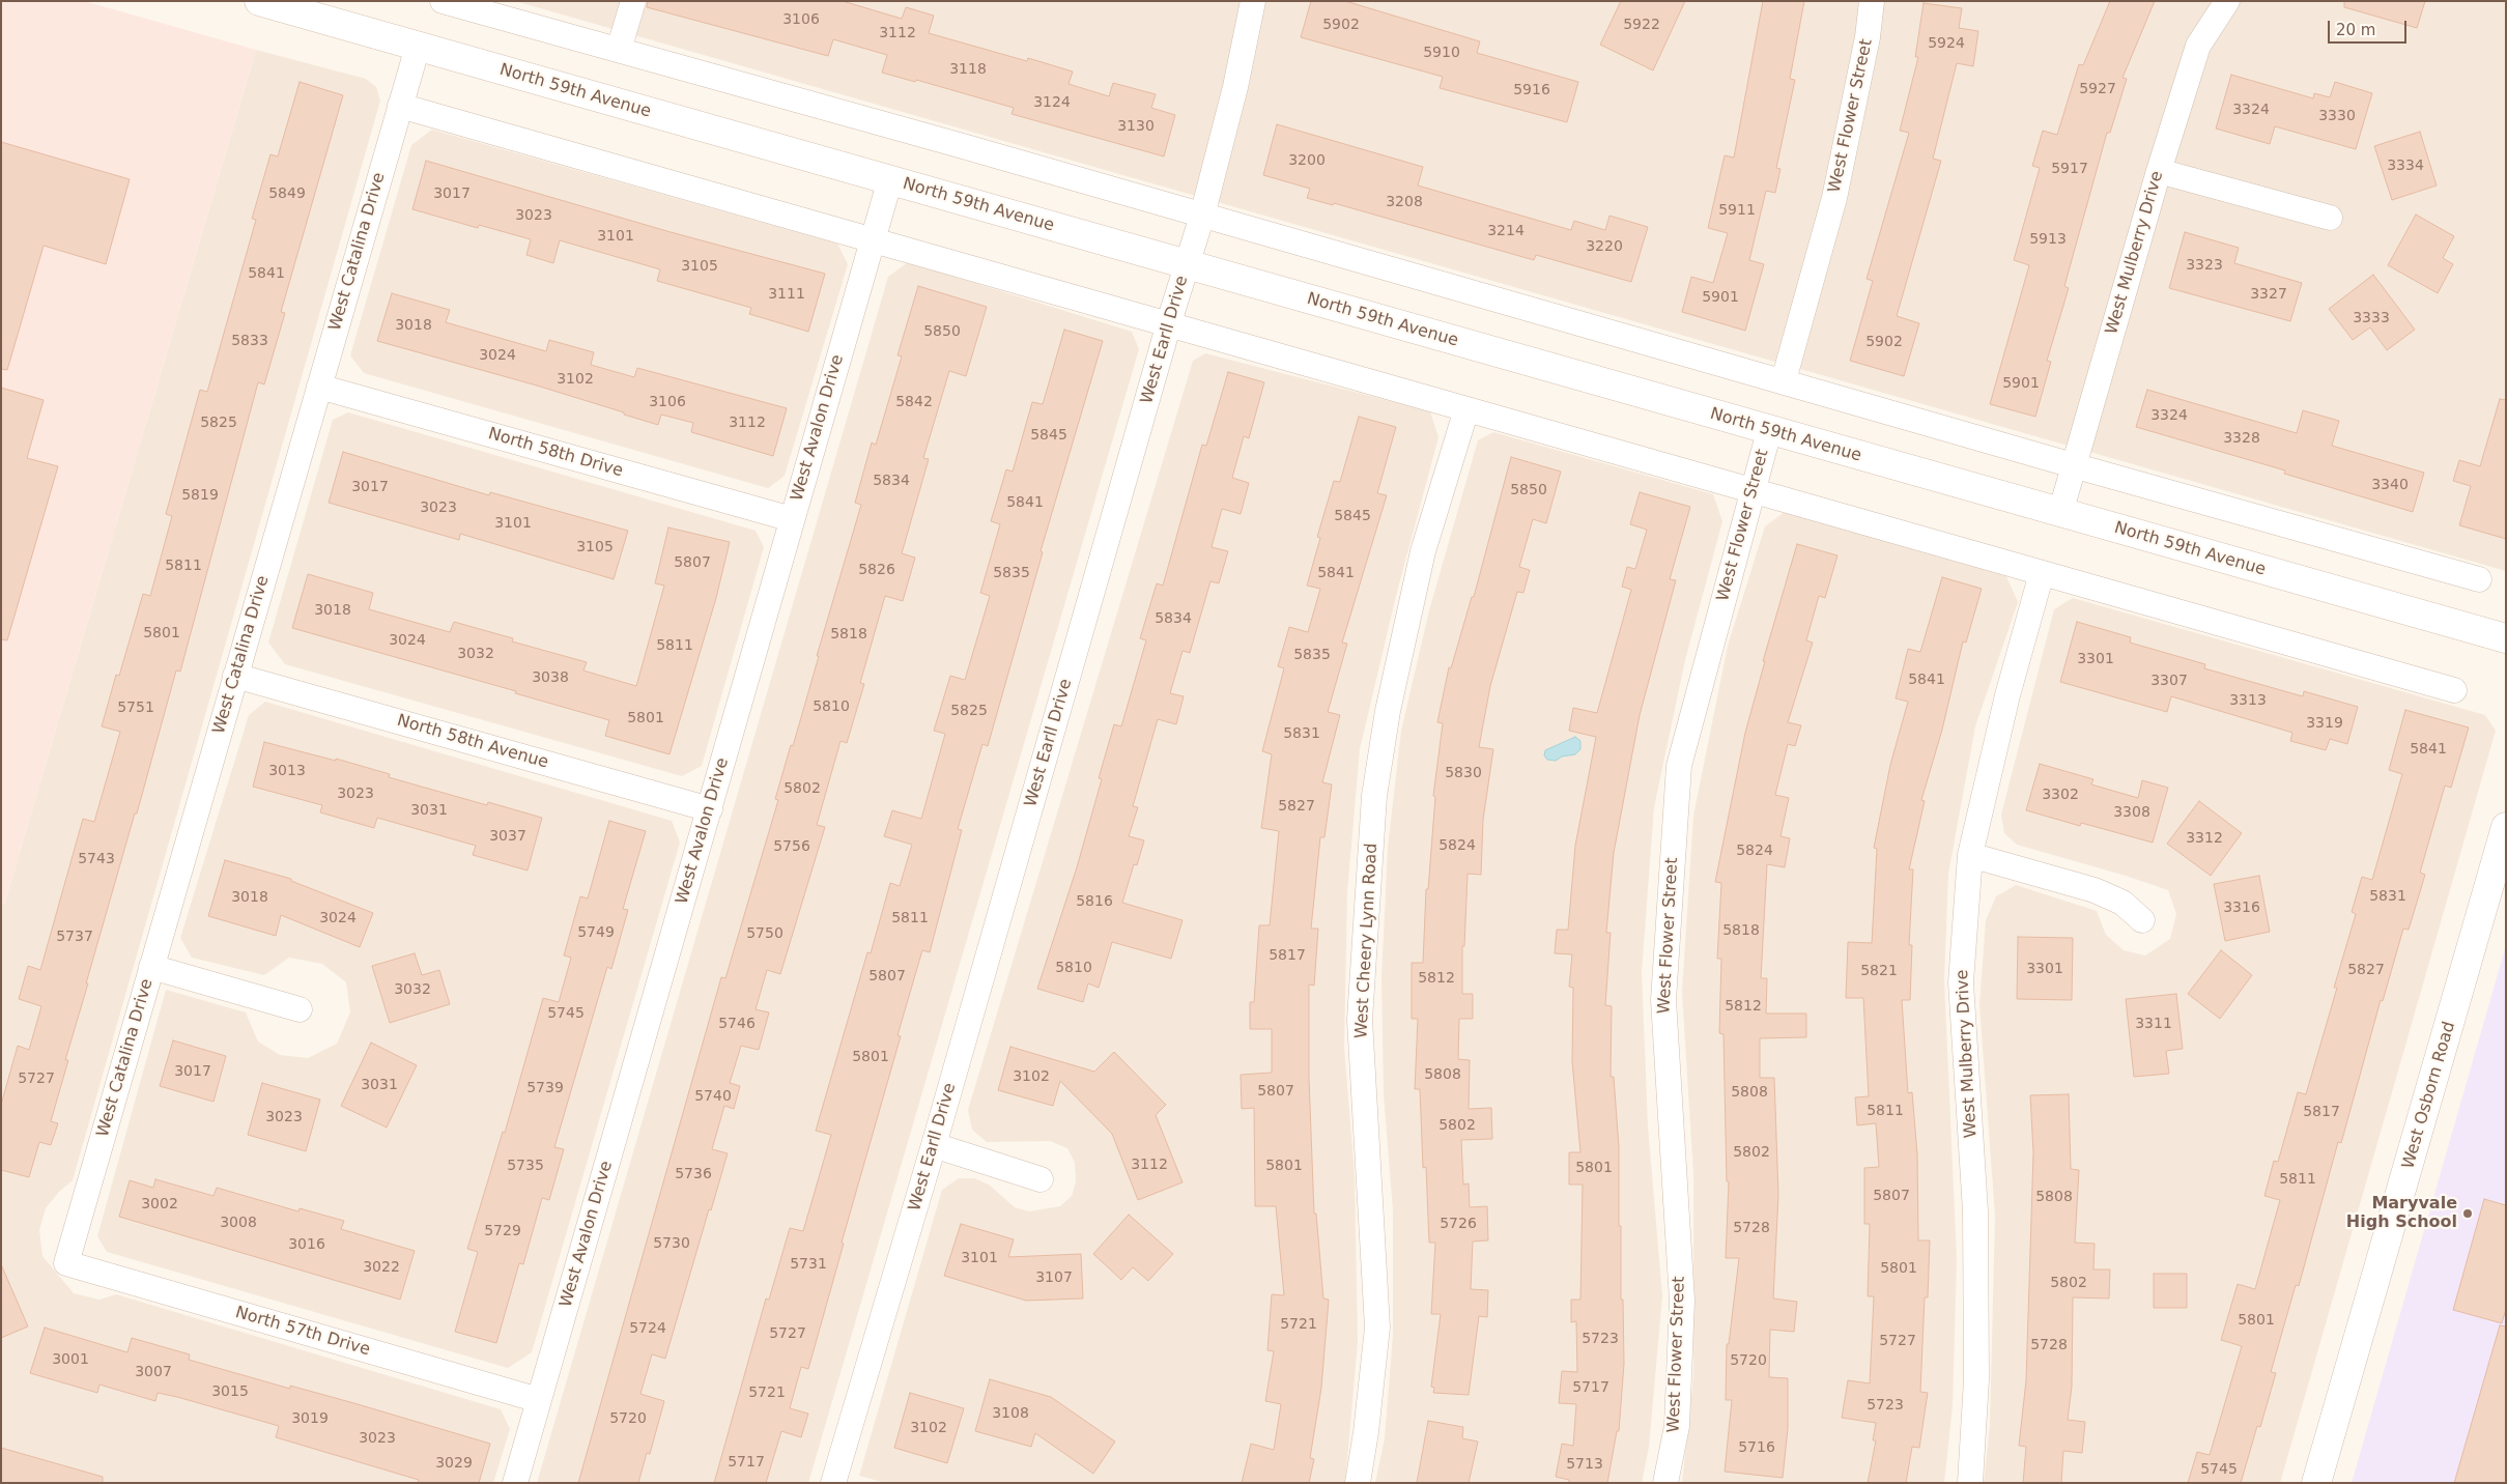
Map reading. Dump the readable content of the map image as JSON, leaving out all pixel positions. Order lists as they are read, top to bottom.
{
  "streets": {
    "main road": ["North 59th Avenue", "West Osborn Road"],
    "street": [
      "West Flower Street",
      "West Catalina Drive",
      "West Mulberry Drive",
      "West Earll Drive",
      "West Avalon Drive",
      "North 58th Drive",
      "North 58th Avenue",
      "West Cheery Lynn Road",
      "North 57th Drive"
    ]
  },
  "crossings": [
    ["North 59th Avenue", "West Flower Street"],
    ["North 59th Avenue", "West Catalina Drive"],
    ["North 59th Avenue", "West Mulberry Drive"],
    ["North 59th Avenue", "West Earll Drive"],
    ["North 59th Avenue", "West Avalon Drive"],
    ["West Catalina Drive", "North 58th Drive"],
    ["West Catalina Drive", "North 58th Avenue"],
    ["West Catalina Drive", "North 57th Drive"],
    ["West Avalon Drive", "North 58th Drive"],
    ["West Avalon Drive", "North 58th Avenue"],
    ["West Avalon Drive", "North 57th Drive"]
  ],
  "places": ["Maryvale High School"],
  "house_numbers": [
    "3106",
    "5902",
    "5922",
    "3112",
    "5924",
    "5910",
    "3118",
    "5927",
    "5916",
    "3124",
    "3324",
    "3330",
    "3130",
    "3200",
    "3334",
    "5917",
    "5849",
    "3017",
    "3208",
    "5911",
    "3023",
    "3214",
    "3101",
    "5913",
    "3220",
    "3323",
    "3105",
    "5841",
    "3111",
    "3327",
    "5901",
    "3333",
    "3018",
    "5850",
    "5833",
    "5902",
    "3024",
    "3102",
    "5901",
    "3106",
    "5842",
    "3324",
    "5825",
    "3112",
    "5845",
    "3328",
    "5834",
    "3340",
    "3017",
    "5850",
    "5819",
    "5841",
    "3023",
    "5845",
    "3101",
    "3105",
    "5807",
    "5811",
    "5826",
    "5835",
    "5841",
    "3018",
    "5834",
    "5801",
    "5818",
    "3024",
    "5811",
    "3032",
    "5835",
    "3301",
    "3038",
    "5841",
    "3307",
    "3313",
    "5810",
    "5751",
    "5825",
    "5801",
    "3319",
    "5831",
    "5841",
    "3013",
    "5830",
    "5802",
    "3023",
    "3302",
    "5827",
    "3031",
    "3308",
    "3037",
    "3312",
    "5824",
    "5756",
    "5824",
    "5743",
    "5831",
    "3018",
    "5816",
    "3316",
    "3024",
    "5811",
    "5818",
    "5749",
    "5750",
    "5737",
    "5817",
    "5810",
    "3301",
    "5827",
    "5821",
    "5807",
    "5812",
    "3032",
    "5812",
    "5745",
    "5746",
    "3311",
    "5801",
    "3017",
    "5808",
    "3102",
    "5727",
    "3031",
    "5739",
    "5807",
    "5808",
    "5740",
    "5811",
    "5817",
    "3023",
    "5802",
    "5802",
    "3112",
    "5735",
    "5801",
    "5801",
    "5736",
    "5811",
    "5807",
    "5808",
    "3002",
    "3008",
    "5726",
    "5728",
    "5729",
    "5730",
    "3016",
    "3101",
    "5731",
    "3022",
    "5801",
    "3107",
    "5802",
    "5801",
    "5721",
    "5724",
    "5727",
    "5723",
    "5727",
    "5728",
    "3001",
    "5720",
    "3007",
    "5717",
    "3015",
    "5721",
    "5723",
    "3108",
    "3019",
    "5720",
    "3102",
    "3023",
    "5716",
    "5717",
    "3029",
    "5713",
    "5745"
  ],
  "scale_bar": "20 m"
}
